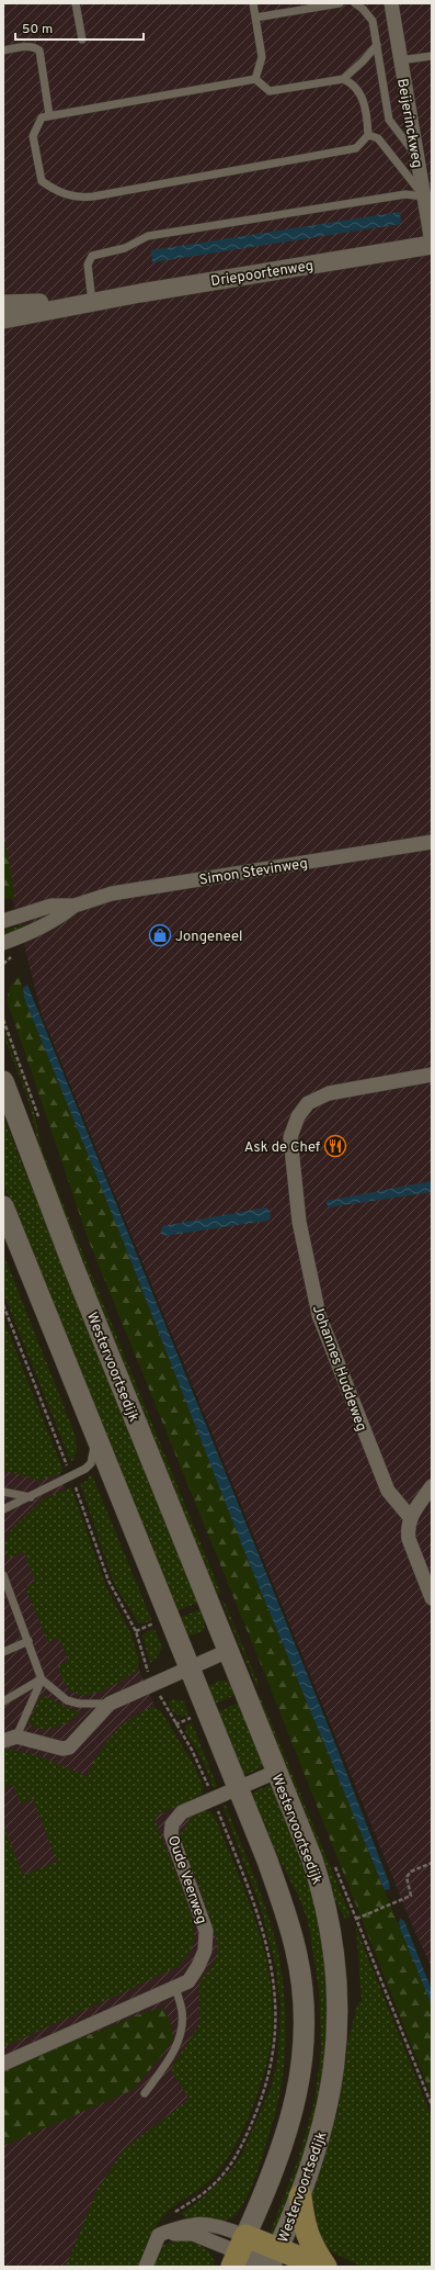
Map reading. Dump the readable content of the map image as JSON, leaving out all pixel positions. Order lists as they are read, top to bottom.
{
  "streets": {
    "main road": ["Westervoortsedijk"],
    "street": [
      "Beijerinckweg",
      "Driepoortenweg",
      "Simon Stevinweg",
      "Johannes Huddeweg",
      "Oude Veerweg"
    ]
  },
  "crossings": [
    ["Beijerinckweg", "Driepoortenweg"],
    ["Westervoortsedijk", "Oude Veerweg"]
  ],
  "places": {
    "shop": ["Jongeneel"],
    "restaurant": ["Ask de Chef"]
  },
  "scale_bar": "50 m"
}
